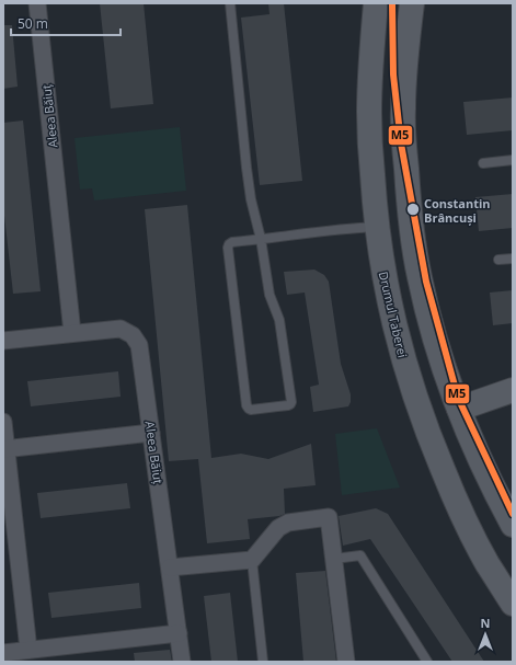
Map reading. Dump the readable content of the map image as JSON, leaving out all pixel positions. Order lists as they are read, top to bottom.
{
  "streets": {
    "main road": ["Drumul Taberei"],
    "street": ["Aleea Băiuț"]
  },
  "places": ["Constantin Brâncuși"],
  "lines": ["transit line M5"],
  "scale_bar": "50 m",
  "north": "top"
}
